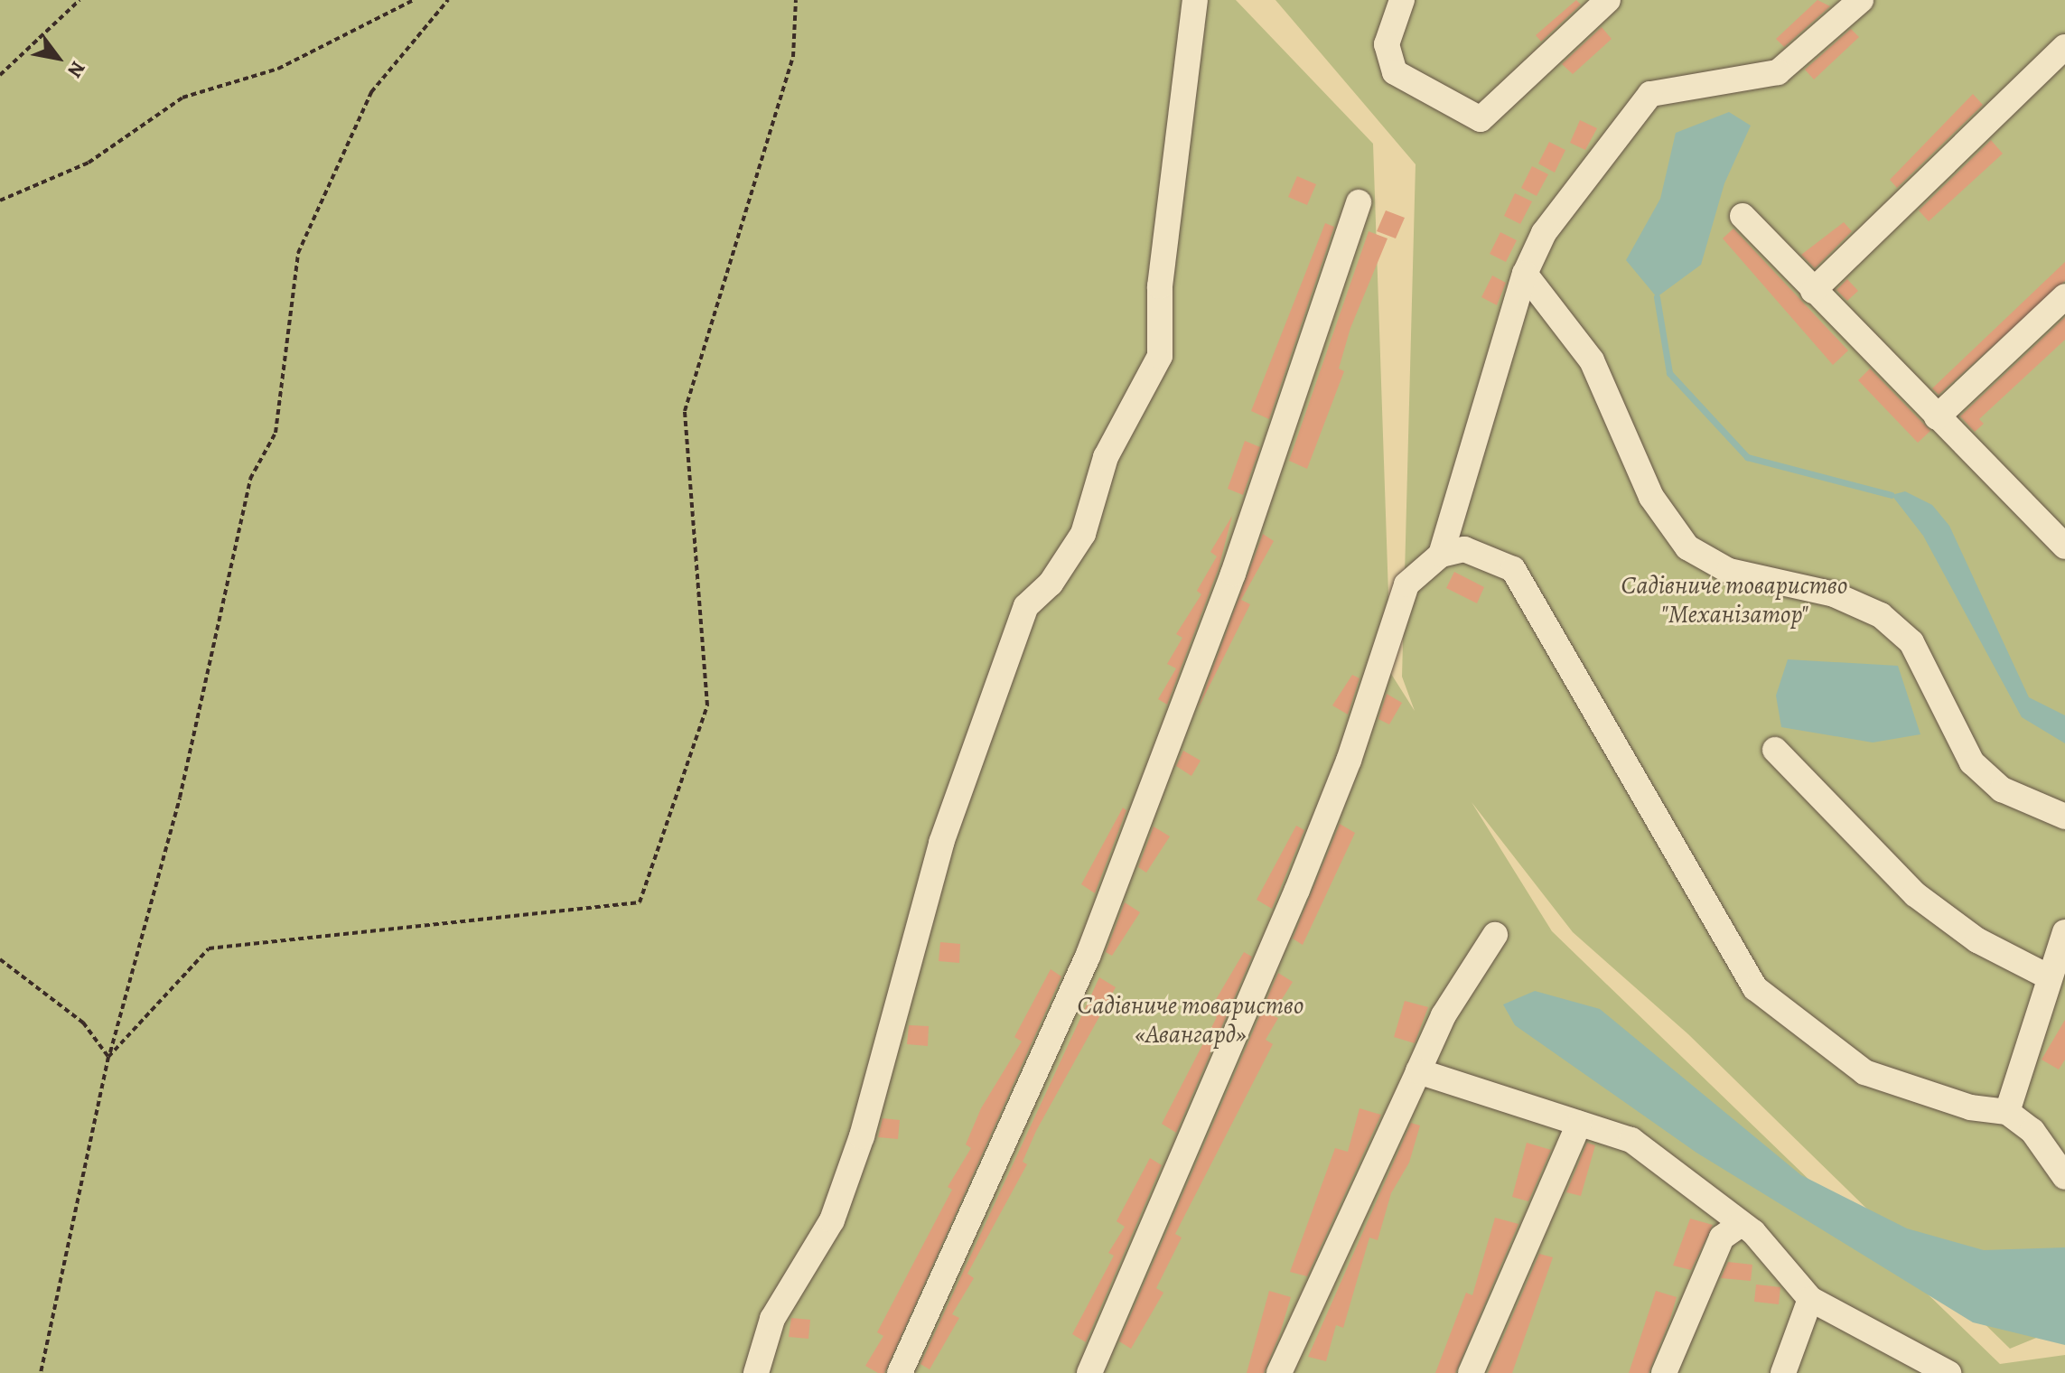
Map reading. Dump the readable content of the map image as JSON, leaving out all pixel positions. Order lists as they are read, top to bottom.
{
  "parks": ["Садівниче товариство \"Механізатор\"", "Садівниче товариство «Авангард»"],
  "north": "bottom right"
}
